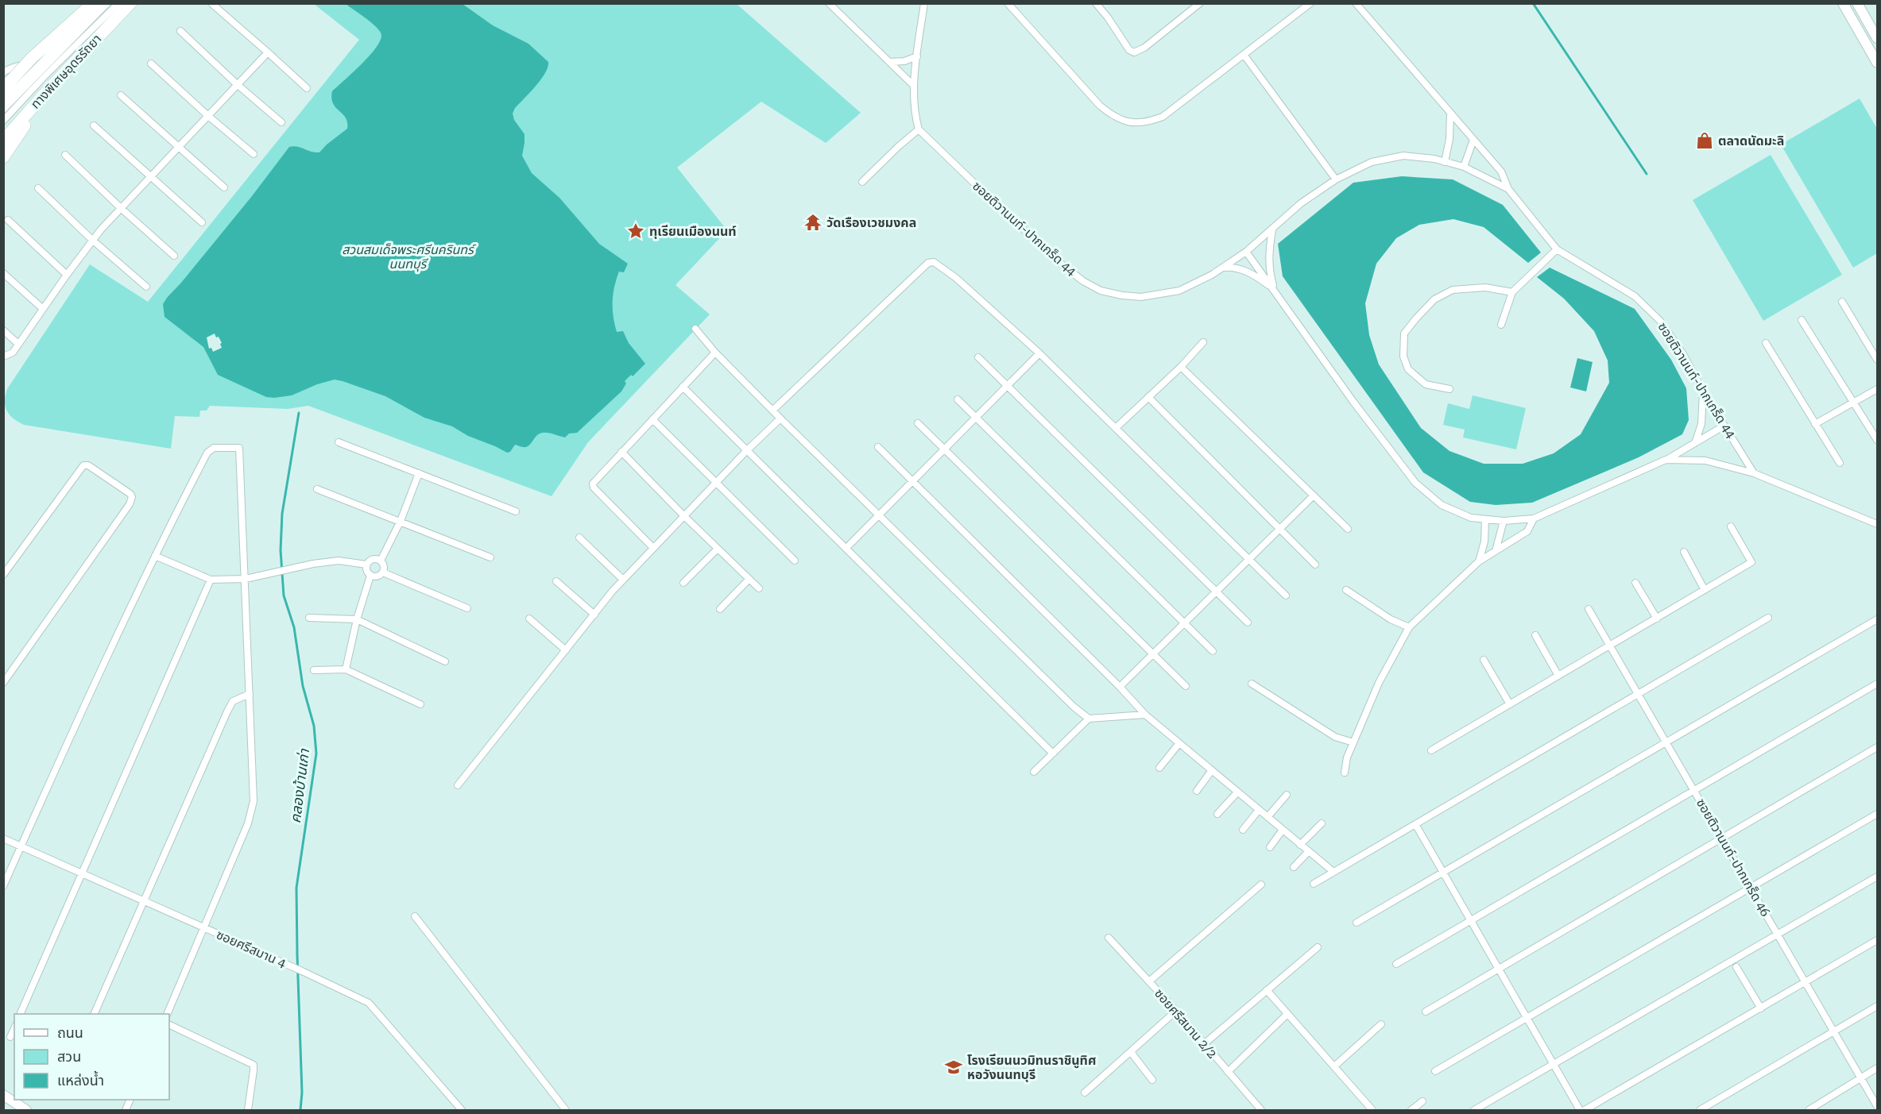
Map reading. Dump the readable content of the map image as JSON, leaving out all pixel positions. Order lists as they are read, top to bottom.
{
  "streets": {
    "highway": ["ทางพิเศษอุดรรัถยา"],
    "street": [
      "ซอยติวานนท์-ปากเกร็ด 44",
      "ซอยติวานนท์-ปากเกร็ด 46",
      "ซอยศรีสมาน 4",
      "ซอยศรีสมาน 2/2"
    ]
  },
  "water": ["คลองบ้านเก่า"],
  "parks": ["สวนสมเด็จพระศรีนครินทร์ นนทบุรี"],
  "places": {
    "shop": ["ตลาดนัดมะลิ"],
    "temple": ["วัดเรืองเวชมงคล"],
    "place": ["ทุเรียนเมืองนนท์"],
    "school or university": ["โรงเรียนนวมิทนราชินูทิศ หอวังนนทบุรี"]
  },
  "legend": ["ถนน", "สวน", "แหล่งน้ำ"]
}
